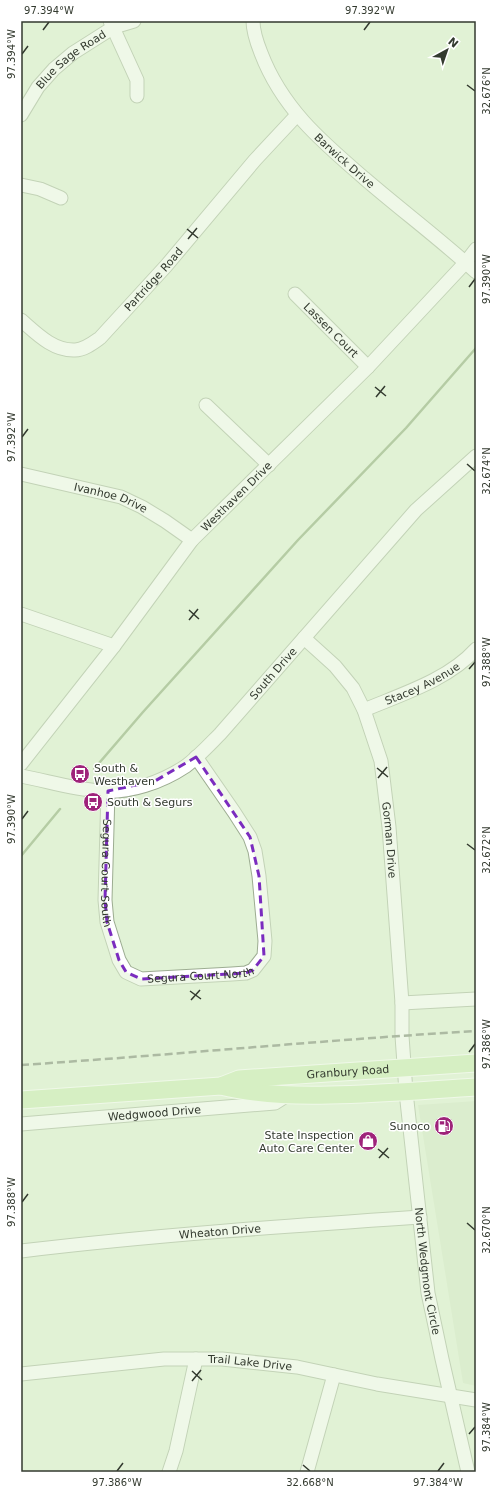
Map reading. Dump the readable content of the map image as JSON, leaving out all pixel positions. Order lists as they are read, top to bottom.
{
  "streets": {
    "main road": ["Granbury Road"],
    "street": [
      "Blue Sage Road",
      "Barwick Drive",
      "Partridge Road",
      "Lassen Court",
      "Westhaven Drive",
      "Ivanhoe Drive",
      "South Drive",
      "Stacey Avenue",
      "Gorman Drive",
      "Segura Court South",
      "Segura Court North",
      "Wedgwood Drive",
      "Wheaton Drive",
      "North Wedgmont Circle",
      "Trail Lake Drive"
    ]
  },
  "crossings": [
    ["Barwick Drive", "Partridge Road"],
    ["Barwick Drive", "Westhaven Drive"],
    ["Lassen Court", "Westhaven Drive"],
    ["Westhaven Drive", "Ivanhoe Drive"],
    ["South Drive", "Gorman Drive"],
    ["South Drive", "Segura Court South"],
    ["South Drive", "Segura Court North"],
    ["Stacey Avenue", "Gorman Drive"],
    ["Gorman Drive", "Granbury Road"],
    ["Gorman Drive", "North Wedgmont Circle"],
    ["Segura Court South", "Segura Court North"],
    ["Granbury Road", "Wedgwood Drive"],
    ["Granbury Road", "North Wedgmont Circle"],
    ["Wheaton Drive", "North Wedgmont Circle"],
    ["North Wedgmont Circle", "Trail Lake Drive"]
  ],
  "places": {
    "bus stop": ["South & Westhaven", "South & Segurs"],
    "fuel station": ["Sunoco"],
    "shop": ["State Inspection Auto Care Center"]
  },
  "north": "top right",
  "coordinates": [
    "97.394°W",
    "97.392°W",
    "32.676°N",
    "97.390°W",
    "32.674°N",
    "97.388°W",
    "32.672°N",
    "97.386°W",
    "32.670°N",
    "97.384°W",
    "32.668°N"
  ]
}
